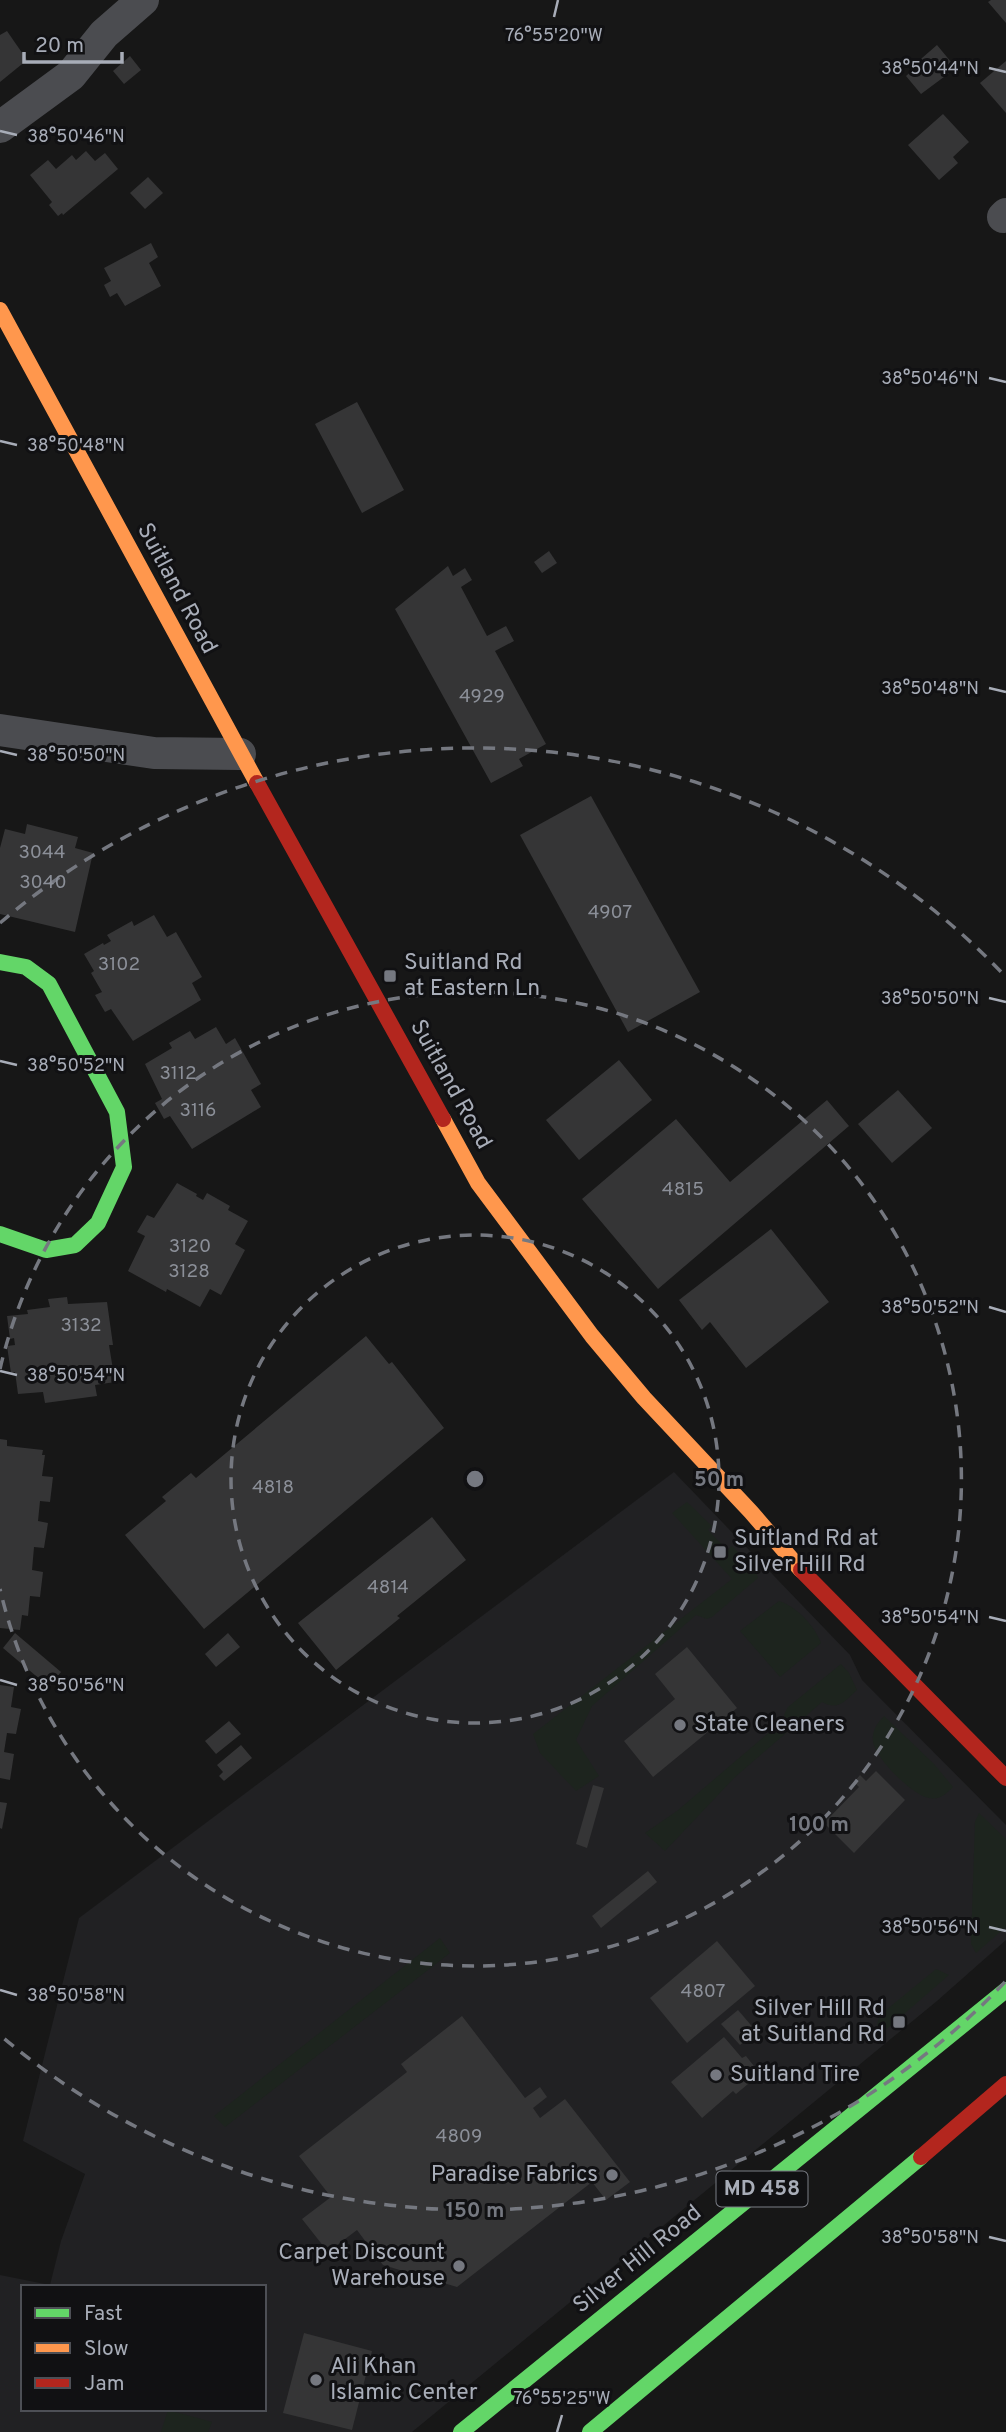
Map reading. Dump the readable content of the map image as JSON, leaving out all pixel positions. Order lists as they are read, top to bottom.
{
  "streets": {
    "main road": ["Suitland Road", "MD 458", "Silver Hill Road"]
  },
  "places": {
    "transit": ["Suitland Rd at Eastern Ln", "Suitland Rd at Silver Hill Rd", "Silver Hill Rd at Suitland Rd"],
    "other": [
      "State Cleaners",
      "Suitland Tire",
      "Paradise Fabrics",
      "Carpet Discount Warehouse",
      "Ali Khan Islamic Center"
    ]
  },
  "house_numbers": [
    "4929",
    "3044",
    "3040",
    "4907",
    "3102",
    "3112",
    "3116",
    "4815",
    "3120",
    "3128",
    "3132",
    "4818",
    "4814",
    "4807",
    "4809"
  ],
  "legend": ["Fast", "Slow", "Jam"],
  "scale_bar": "20 m",
  "coordinates": [
    "76°55'20\"W",
    "38°50'44\"N",
    "38°50'46\"N",
    "38°50'48\"N",
    "38°50'50\"N",
    "38°50'52\"N",
    "38°50'54\"N",
    "38°50'56\"N",
    "38°50'58\"N",
    "76°55'25\"W"
  ],
  "rings": ["50 m", "100 m", "150 m"]
}
